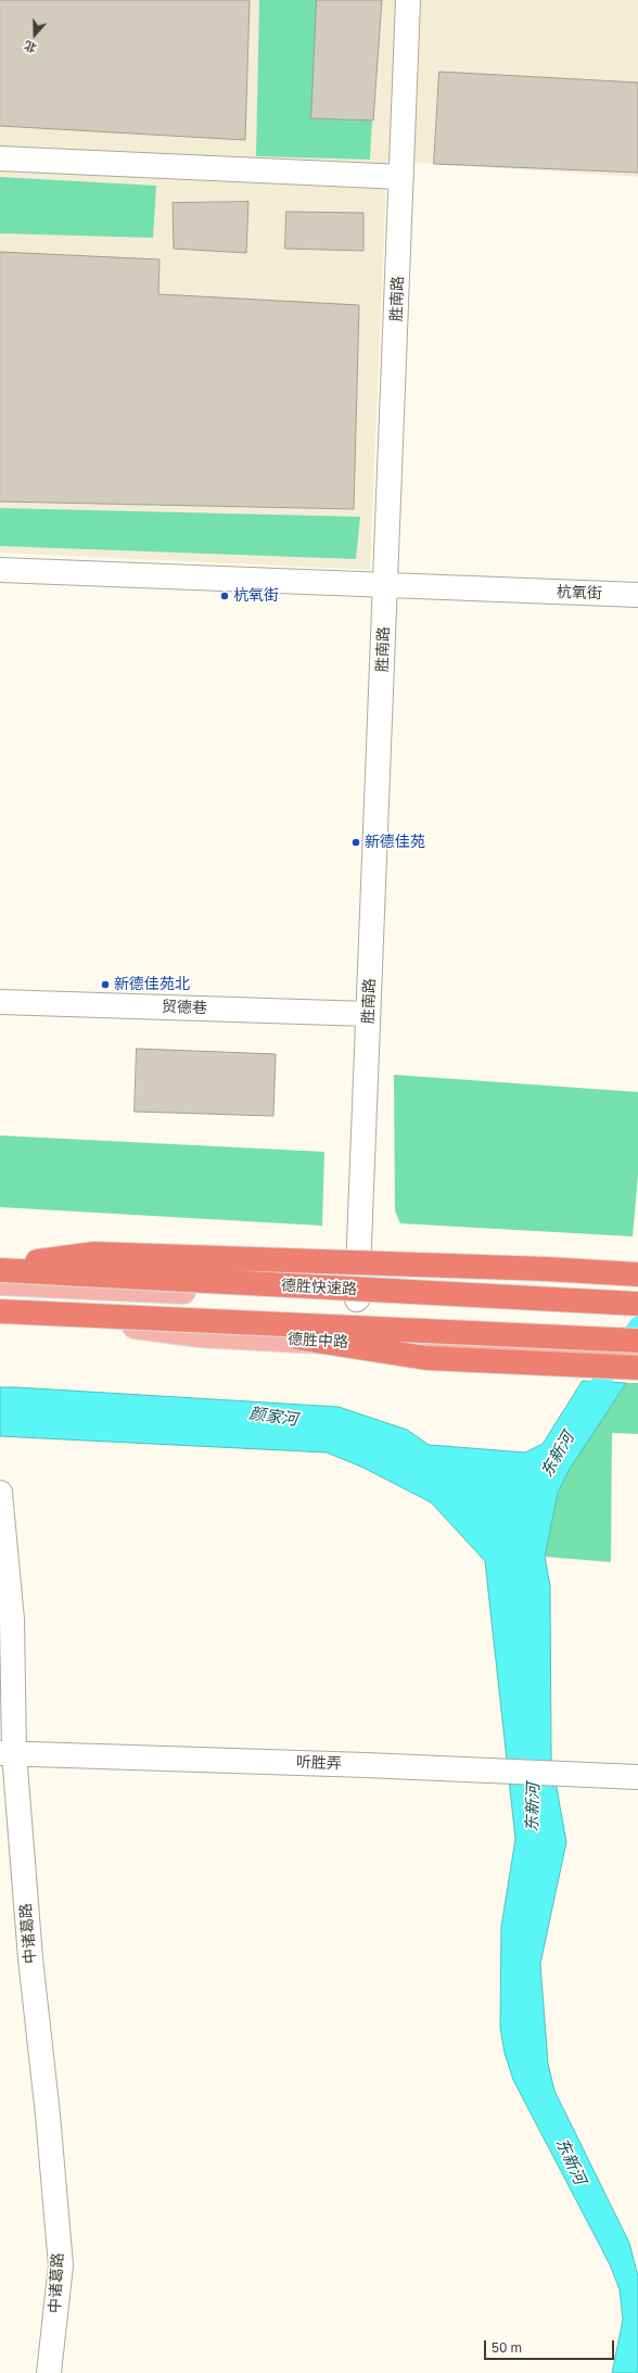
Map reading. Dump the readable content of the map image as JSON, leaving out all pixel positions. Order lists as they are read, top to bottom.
{
  "streets": {
    "highway": ["德胜快速路"],
    "main road": ["德胜中路"],
    "street": [
      "胜南路",
      "杭氧街",
      "贸德巷",
      "听胜弄",
      "中诸葛路"
    ]
  },
  "crossings": [
    ["胜南路", "杭氧街"],
    ["胜南路", "贸德巷"],
    ["听胜弄", "中诸葛路"]
  ],
  "water": ["颜家河", "东新河"],
  "places": ["杭氧街", "新德佳苑", "新德佳苑北"],
  "scale_bar": "50 m",
  "north": "bottom"
}
